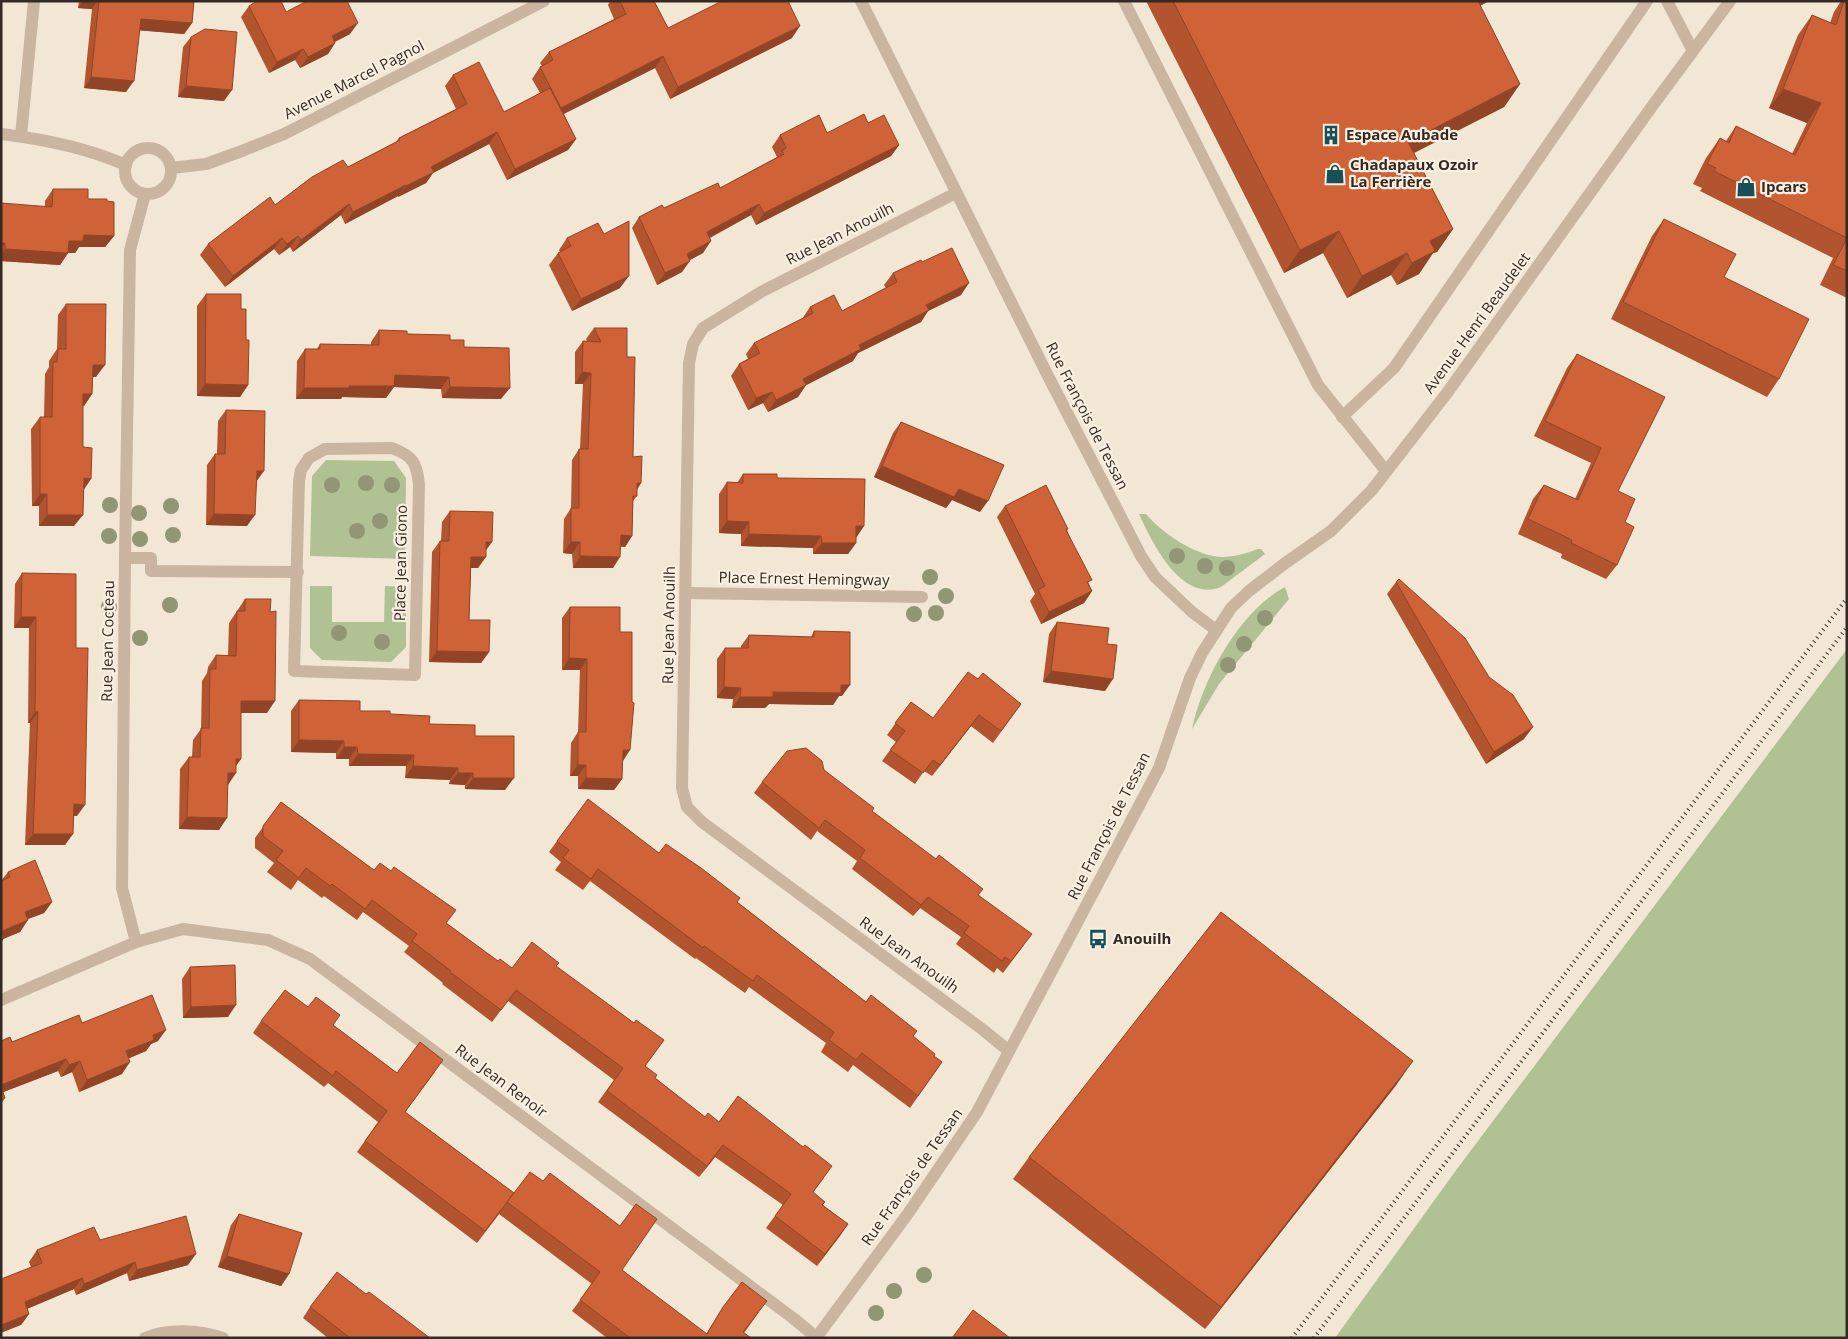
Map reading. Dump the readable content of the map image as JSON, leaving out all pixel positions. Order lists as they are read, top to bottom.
{
  "streets": {
    "street": [
      "Avenue Marcel Pagnol",
      "Rue Jean Anouilh",
      "Avenue Henri Beaudelet",
      "Rue François de Tessan",
      "Place Jean Giono",
      "Place Ernest Hemingway",
      "Rue Jean Cocteau",
      "Rue Jean Renoir"
    ]
  },
  "crossings": [
    ["Avenue Marcel Pagnol", "Rue Jean Cocteau"],
    ["Rue Jean Anouilh", "Rue François de Tessan"],
    ["Rue Jean Anouilh", "Place Ernest Hemingway"],
    ["Avenue Henri Beaudelet", "Rue François de Tessan"],
    ["Rue François de Tessan", "Rue Jean Renoir"],
    ["Rue Jean Cocteau", "Rue Jean Renoir"]
  ],
  "places": {
    "building": ["Espace Aubade"],
    "shop": ["Chadapaux Ozoir La Ferrière", "Ipcars"],
    "bus stop": ["Anouilh"]
  }
}
